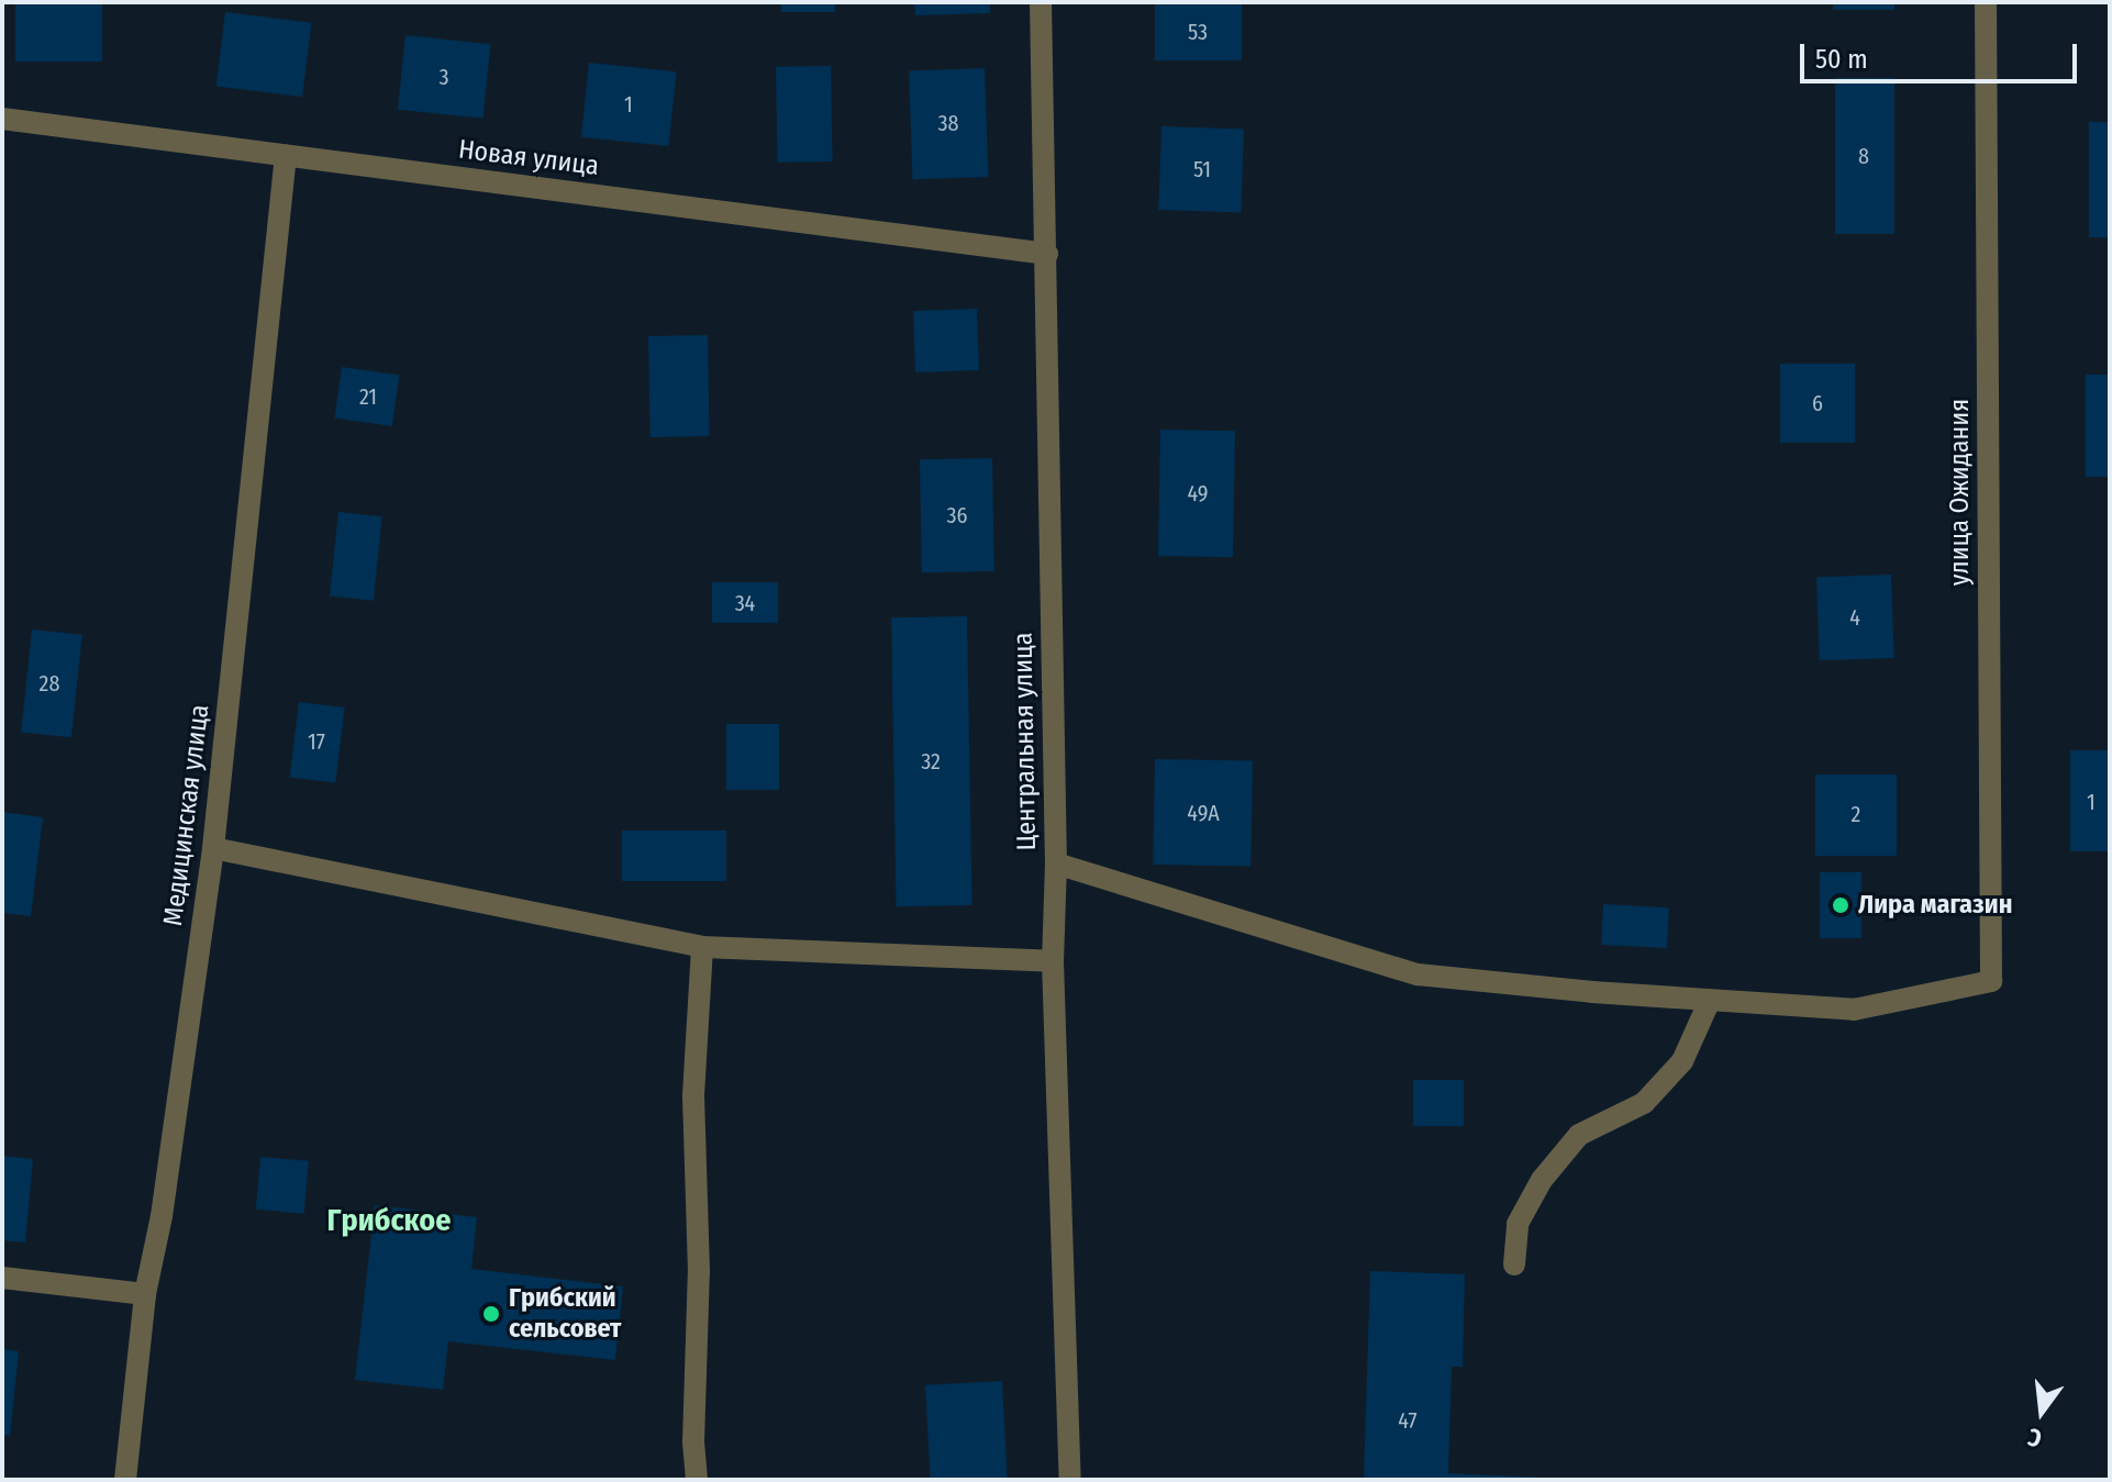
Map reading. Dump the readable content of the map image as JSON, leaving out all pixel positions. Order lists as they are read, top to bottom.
{
  "streets": {
    "street": [
      "Новая улица",
      "улица Ожидания",
      "Центральная улица",
      "Медицинская улица"
    ]
  },
  "crossings": [
    ["Новая улица", "Центральная улица"],
    ["Новая улица", "Медицинская улица"]
  ],
  "districts": ["Грибское"],
  "places": ["Лира магазин", "Грибский сельсовет"],
  "house_numbers": [
    "53",
    "3",
    "1",
    "38",
    "8",
    "51",
    "21",
    "6",
    "49",
    "36",
    "34",
    "4",
    "28",
    "17",
    "32",
    "1",
    "49А",
    "2",
    "47"
  ],
  "scale_bar": "50 m",
  "north": "bottom"
}
